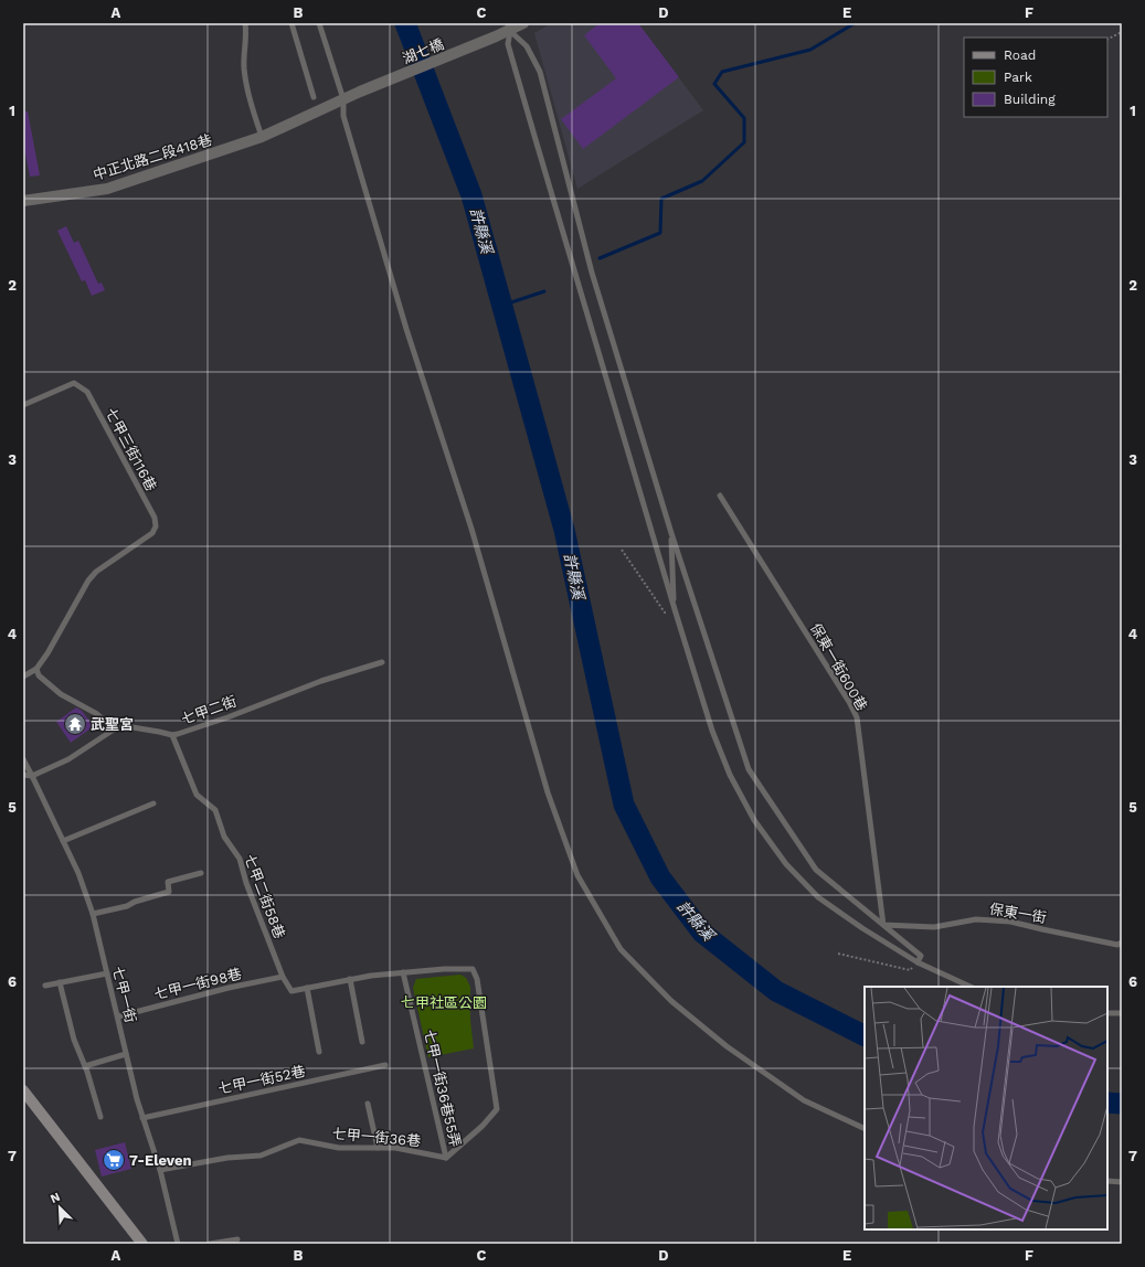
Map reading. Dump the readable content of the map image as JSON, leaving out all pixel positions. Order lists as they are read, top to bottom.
{
  "streets": {
    "street": ["湖七橋", "中正北路二段418巷"],
    "lane": [
      "七甲三街116巷",
      "保東一街600巷",
      "七甲二街",
      "七甲二街58巷",
      "保東一街",
      "七甲一街98巷",
      "七甲一街",
      "七甲一街52巷",
      "七甲一街36巷55弄",
      "七甲一街36巷"
    ]
  },
  "crossings": [
    ["湖七橋", "中正北路二段418巷"],
    ["保東一街600巷", "保東一街"],
    ["七甲二街", "七甲二街58巷"],
    ["七甲二街", "七甲一街"],
    ["七甲二街58巷", "七甲一街98巷"],
    ["七甲一街98巷", "七甲一街"],
    ["七甲一街", "七甲一街52巷"],
    ["七甲一街", "七甲一街36巷"],
    ["七甲一街36巷55弄", "七甲一街36巷"]
  ],
  "water": ["許縣溪"],
  "parks": ["七甲社區公園"],
  "places": {
    "temple": ["武聖宮"],
    "supermarket": ["7-Eleven"]
  },
  "legend": ["Road", "Park", "Building"],
  "north": "top left",
  "grid": {
    "columns": [
      "A",
      "B",
      "C",
      "D",
      "E",
      "F"
    ],
    "rows": [
      "1",
      "2",
      "3",
      "4",
      "5",
      "6",
      "7"
    ]
  }
}
